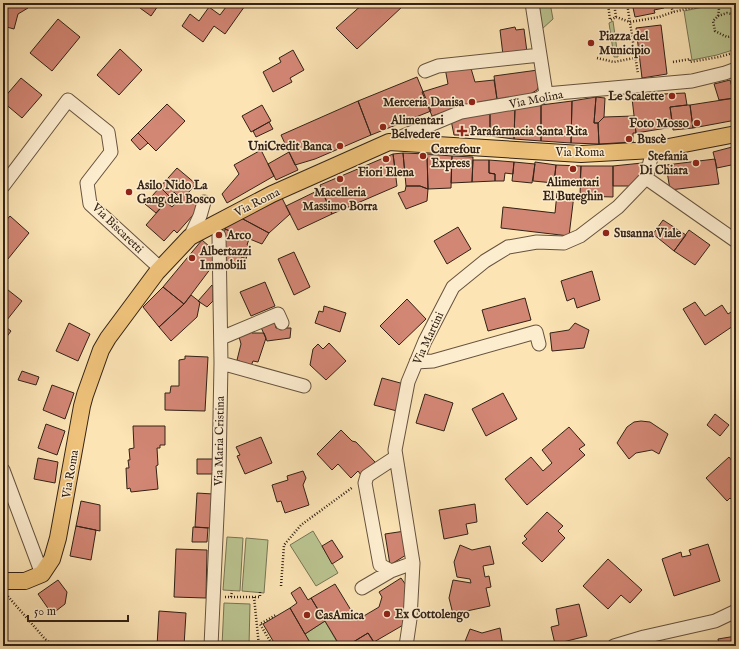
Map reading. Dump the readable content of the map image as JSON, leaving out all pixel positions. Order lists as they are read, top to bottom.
{
  "streets": {
    "main road": ["Via Roma"],
    "street": [
      "Via Molina",
      "Via Biscaretti",
      "Via Martini",
      "Via Maria Cristina"
    ]
  },
  "crossings": [
    ["Via Molina", "Via Roma"],
    ["Via Roma", "Via Biscaretti"],
    ["Via Roma", "Via Martini"],
    ["Via Roma", "Via Maria Cristina"]
  ],
  "places": {
    "other": [
      "Piazza del Municipio",
      "Le Scalette",
      "Merceria Danisa",
      "Foto Mosso",
      "Alimentari Belvedere",
      "Buscè",
      "UniCredit Banca",
      "Carrefour Express",
      "Fiori Elena",
      "Stefania Di Chiara",
      "Alimentari El Buteghin",
      "Macelleria Massimo Borra",
      "Asilo Nido La Gang del Bosco",
      "Susanna Viale",
      "Arco",
      "Albertazzi Immobili",
      "Ex Cottolengo",
      "CasAmica"
    ],
    "health": ["Parafarmacia Santa Rita"]
  },
  "scale_bar": "50 m"
}
